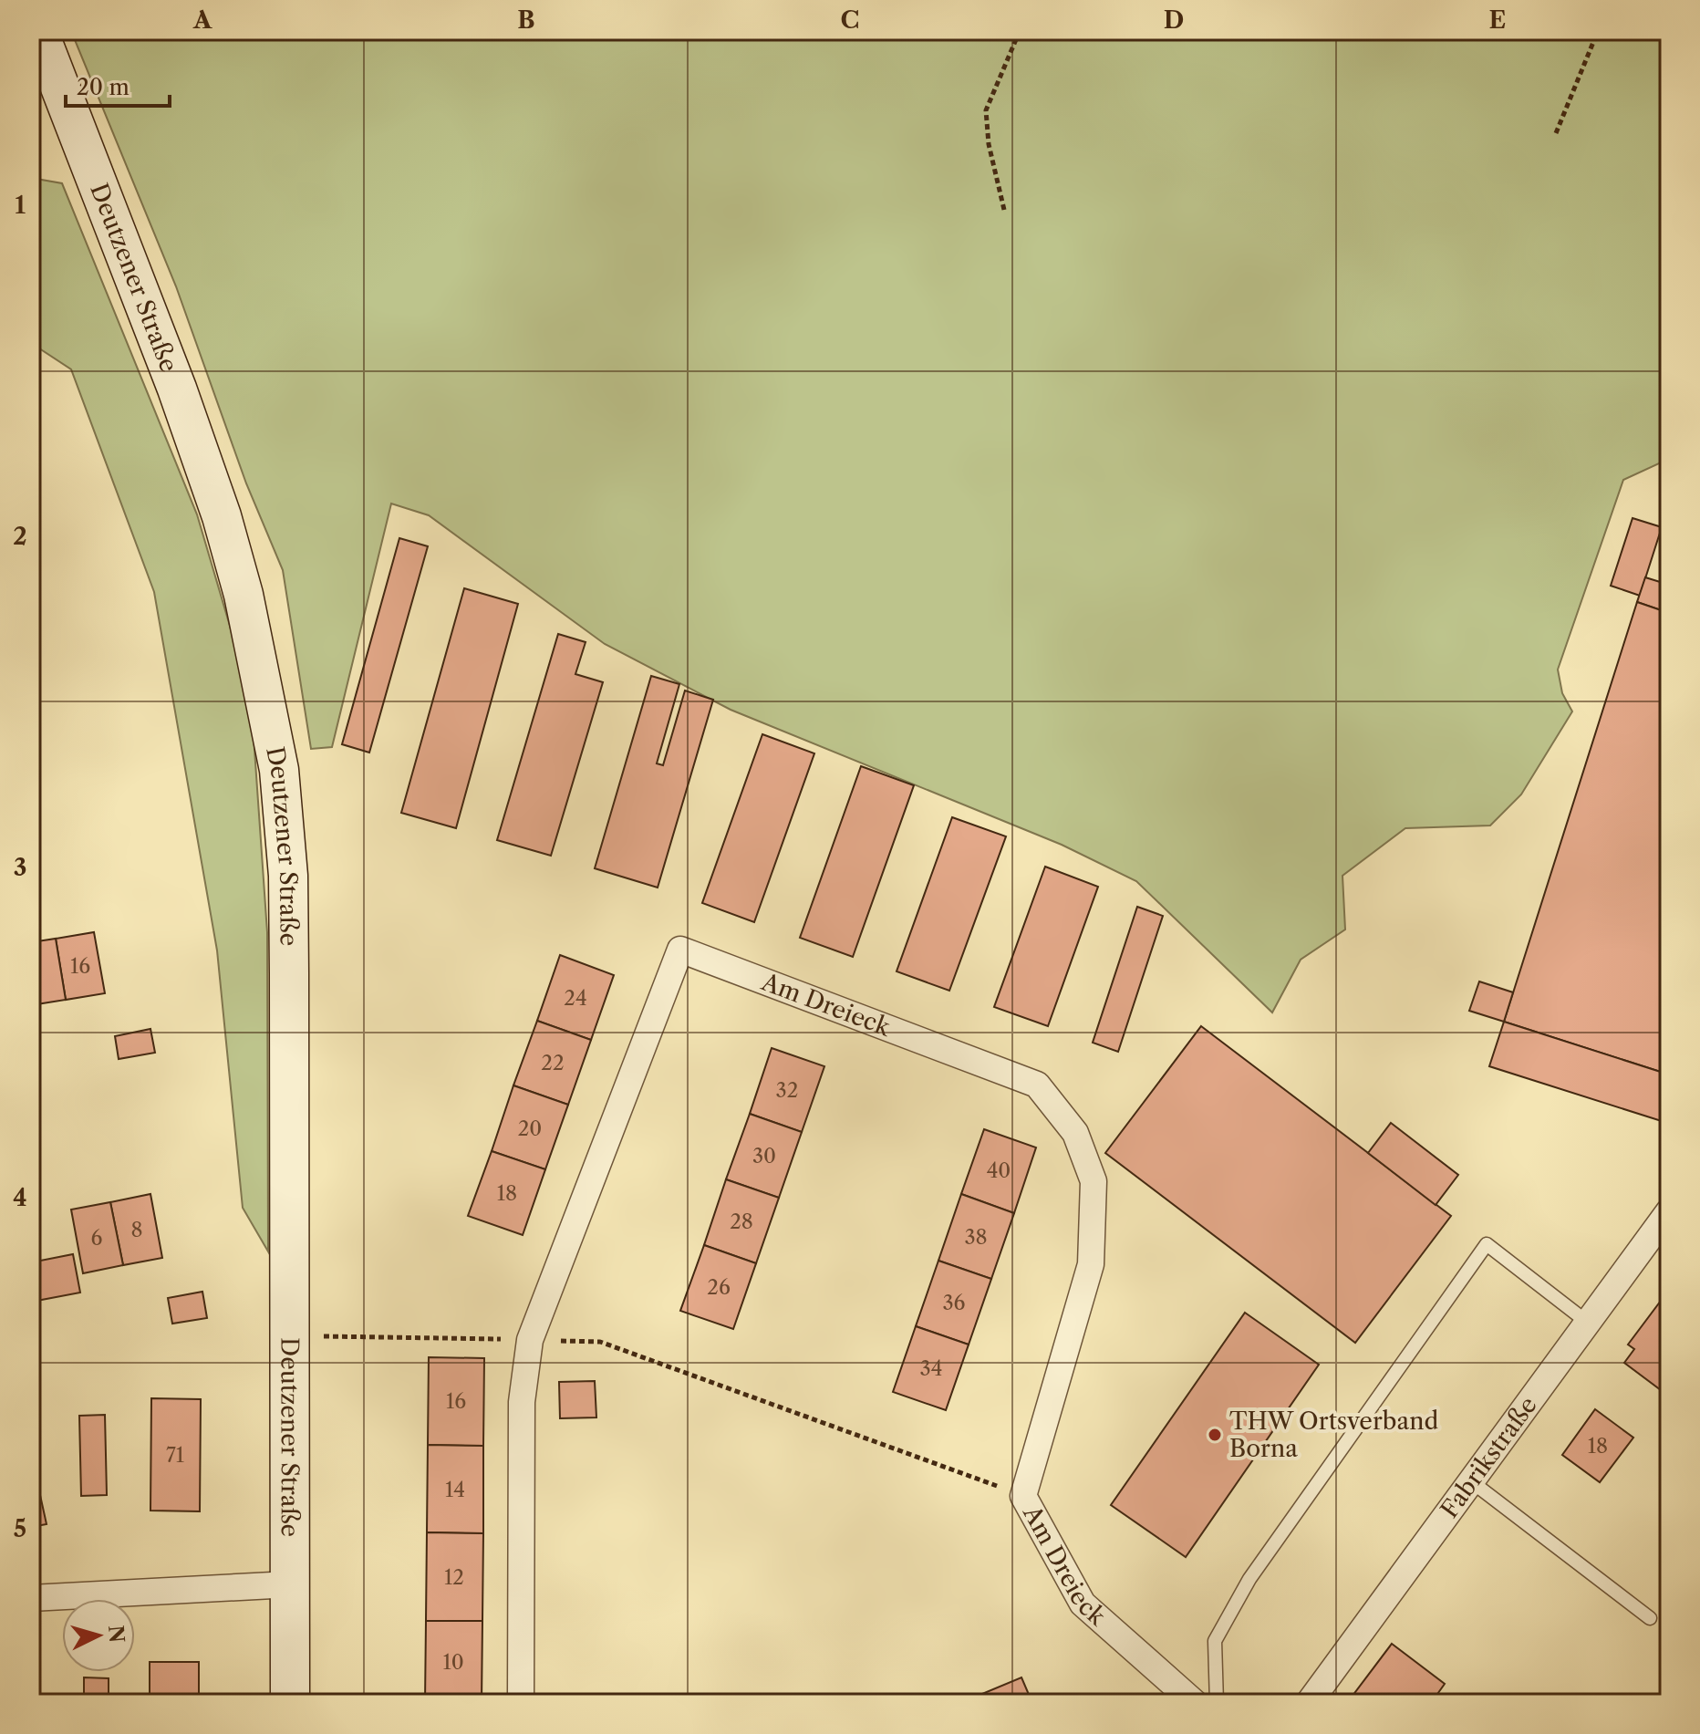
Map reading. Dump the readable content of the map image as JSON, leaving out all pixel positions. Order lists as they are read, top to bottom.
{
  "streets": {
    "main road": ["Deutzener Straße"],
    "street": ["Am Dreieck", "Fabrikstraße"]
  },
  "places": ["THW Ortsverband Borna"],
  "house_numbers": [
    "16",
    "24",
    "22",
    "32",
    "20",
    "30",
    "40",
    "18",
    "28",
    "8",
    "38",
    "6",
    "26",
    "36",
    "34",
    "16",
    "18",
    "71",
    "14",
    "12",
    "10"
  ],
  "scale_bar": "20 m",
  "north": "right",
  "grid": {
    "columns": [
      "A",
      "B",
      "C",
      "D",
      "E"
    ],
    "rows": [
      "1",
      "2",
      "3",
      "4",
      "5"
    ]
  }
}
